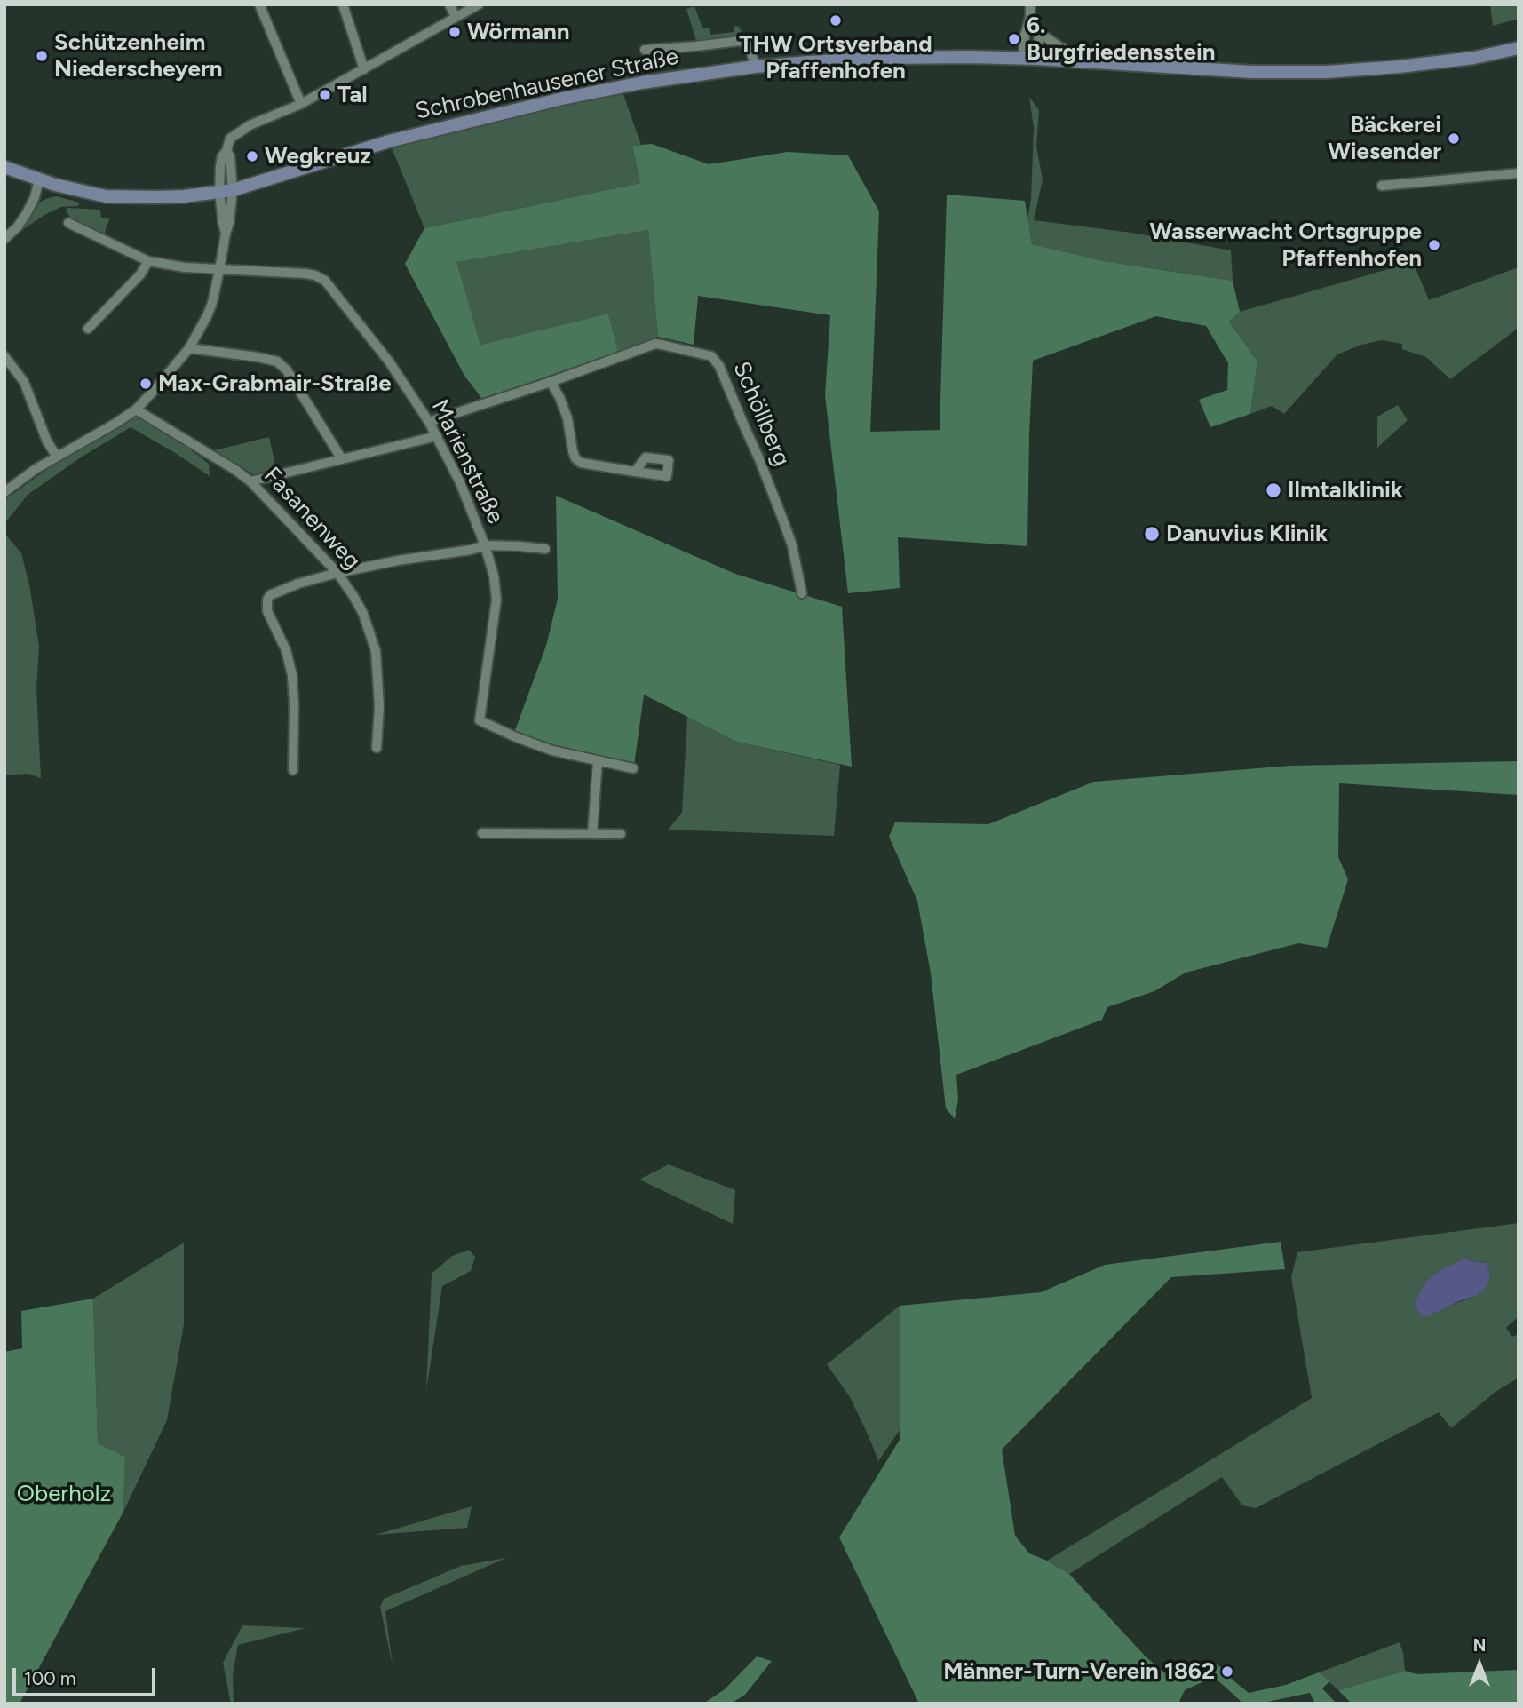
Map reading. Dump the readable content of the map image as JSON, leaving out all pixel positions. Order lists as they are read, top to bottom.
{
  "streets": {
    "main road": ["Schrobenhausener Straße"],
    "street": ["Schöllberg", "Marienstraße", "Fasanenweg"]
  },
  "crossings": [
    ["Schöllberg", "Marienstraße"]
  ],
  "parks": ["Oberholz"],
  "places": [
    "THW Ortsverband Pfaffenhofen",
    "Wörmann",
    "6. Burgfriedensstein",
    "Schützenheim Niederscheyern",
    "Tal",
    "Bäckerei Wiesender",
    "Wegkreuz",
    "Wasserwacht Ortsgruppe Pfaffenhofen",
    "Max-Grabmair-Straße",
    "Ilmtalklinik",
    "Danuvius Klinik",
    "Männer-Turn-Verein 1862"
  ],
  "scale_bar": "100 m",
  "north": "top"
}
